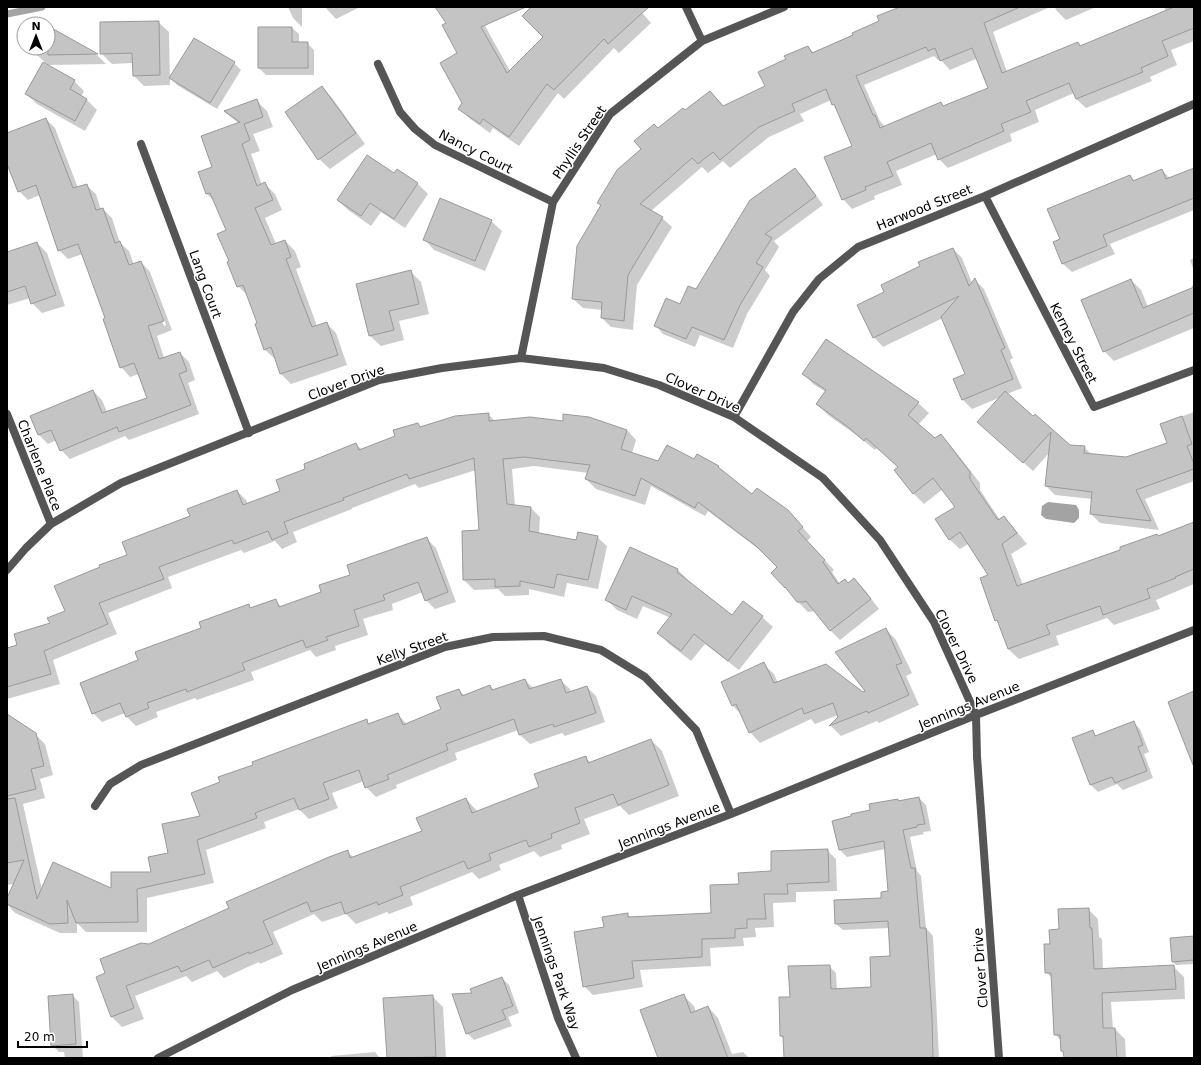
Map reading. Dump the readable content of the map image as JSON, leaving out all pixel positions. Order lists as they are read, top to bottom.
{
  "streets": {
    "street": [
      "Phyllis Street",
      "Nancy Court",
      "Harwood Street",
      "Lang Court",
      "Kerney Street",
      "Clover Drive",
      "Charlene Place",
      "Kelly Street",
      "Jennings Avenue",
      "Jennings Park Way"
    ]
  },
  "crossings": [
    ["Phyllis Street", "Nancy Court"],
    ["Phyllis Street", "Clover Drive"],
    ["Harwood Street", "Kerney Street"],
    ["Harwood Street", "Clover Drive"],
    ["Lang Court", "Clover Drive"],
    ["Clover Drive", "Charlene Place"],
    ["Clover Drive", "Jennings Avenue"],
    ["Kelly Street", "Jennings Avenue"],
    ["Jennings Avenue", "Jennings Park Way"]
  ],
  "scale_bar": "20 m",
  "north": "top"
}
